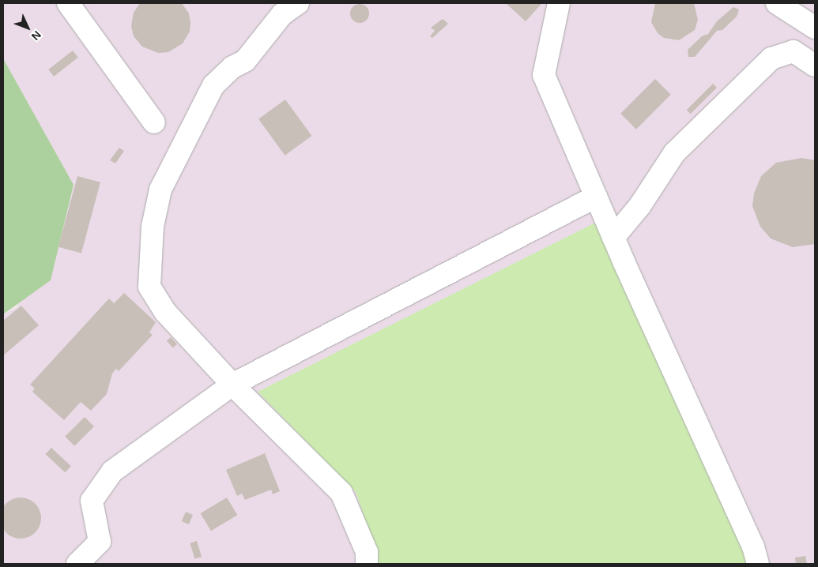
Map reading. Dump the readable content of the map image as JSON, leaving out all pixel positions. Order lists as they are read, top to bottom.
{
  "north": "bottom right"
}
